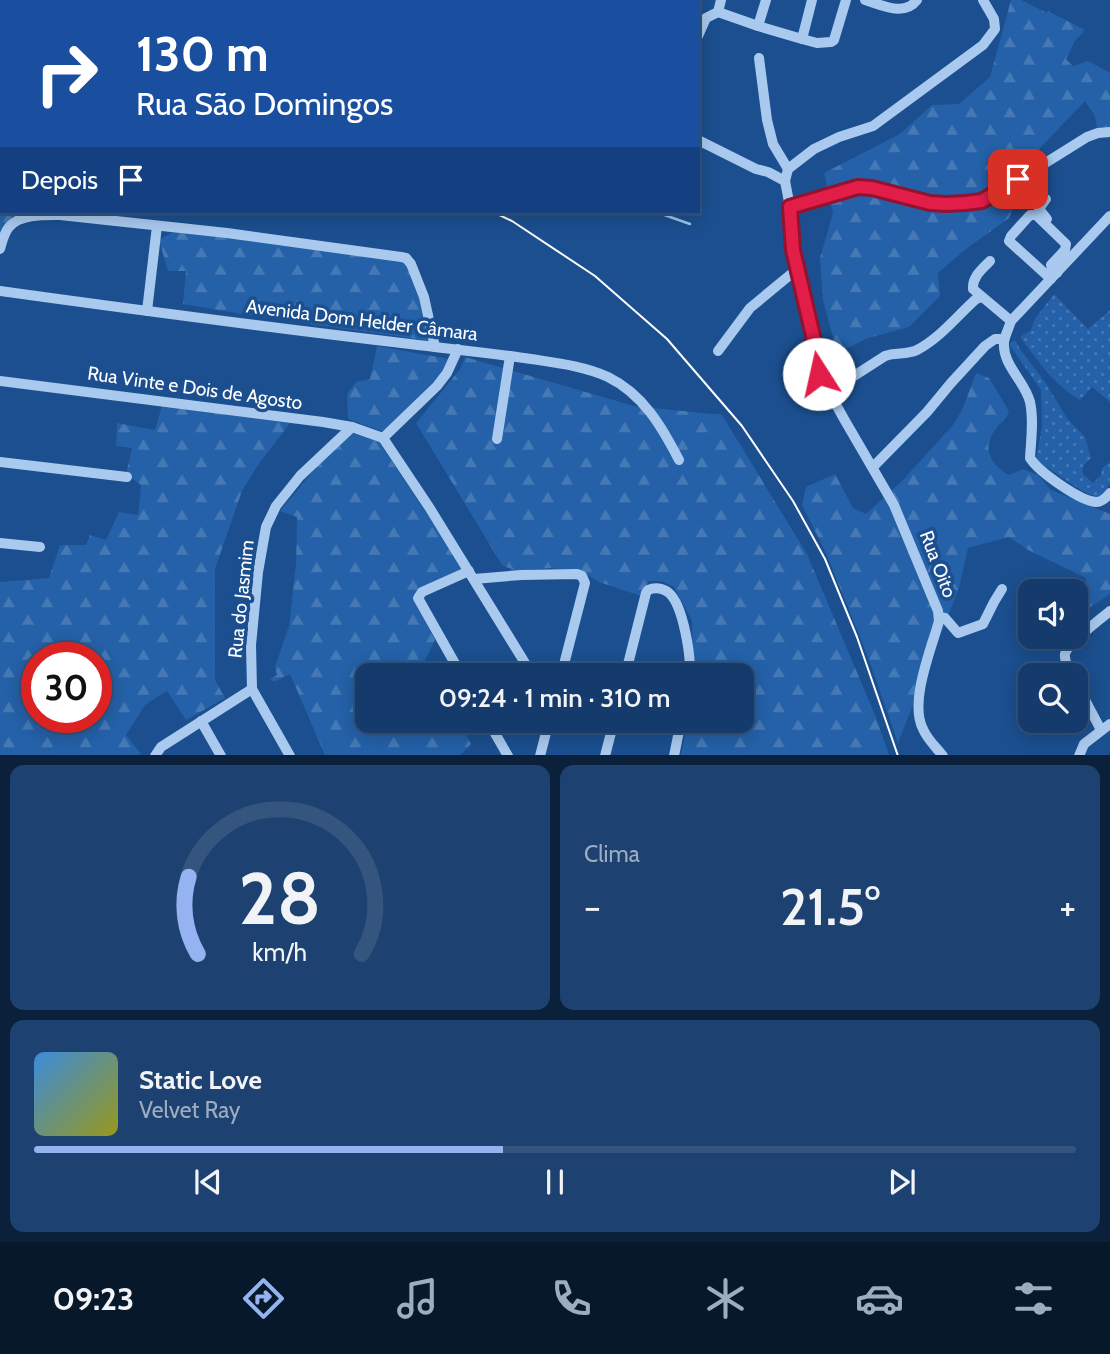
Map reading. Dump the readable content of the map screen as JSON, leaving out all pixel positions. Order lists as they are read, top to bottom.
{
  "streets": {
    "street": [
      "Avenida Dom Helder Câmara",
      "Rua Vinte e Dois de Agosto",
      "Rua Oito",
      "Rua do Jasmim"
    ]
  },
  "crossings": [
    ["Rua Vinte e Dois de Agosto", "Rua do Jasmim"]
  ],
  "page": {
    "turn": ["130 m", "Rua São Domingos"],
    "then": "Depois",
    "limit": "30",
    "trip": "09:24 · 1 min · 310 m",
    "tile": "Clima",
    "heat": ["−", "21.5°", "+"],
    "song": ["Static Love", "Velvet Ray"],
    "tabs": "09:23",
    "gauge": ["28", "km/h"]
  }
}
